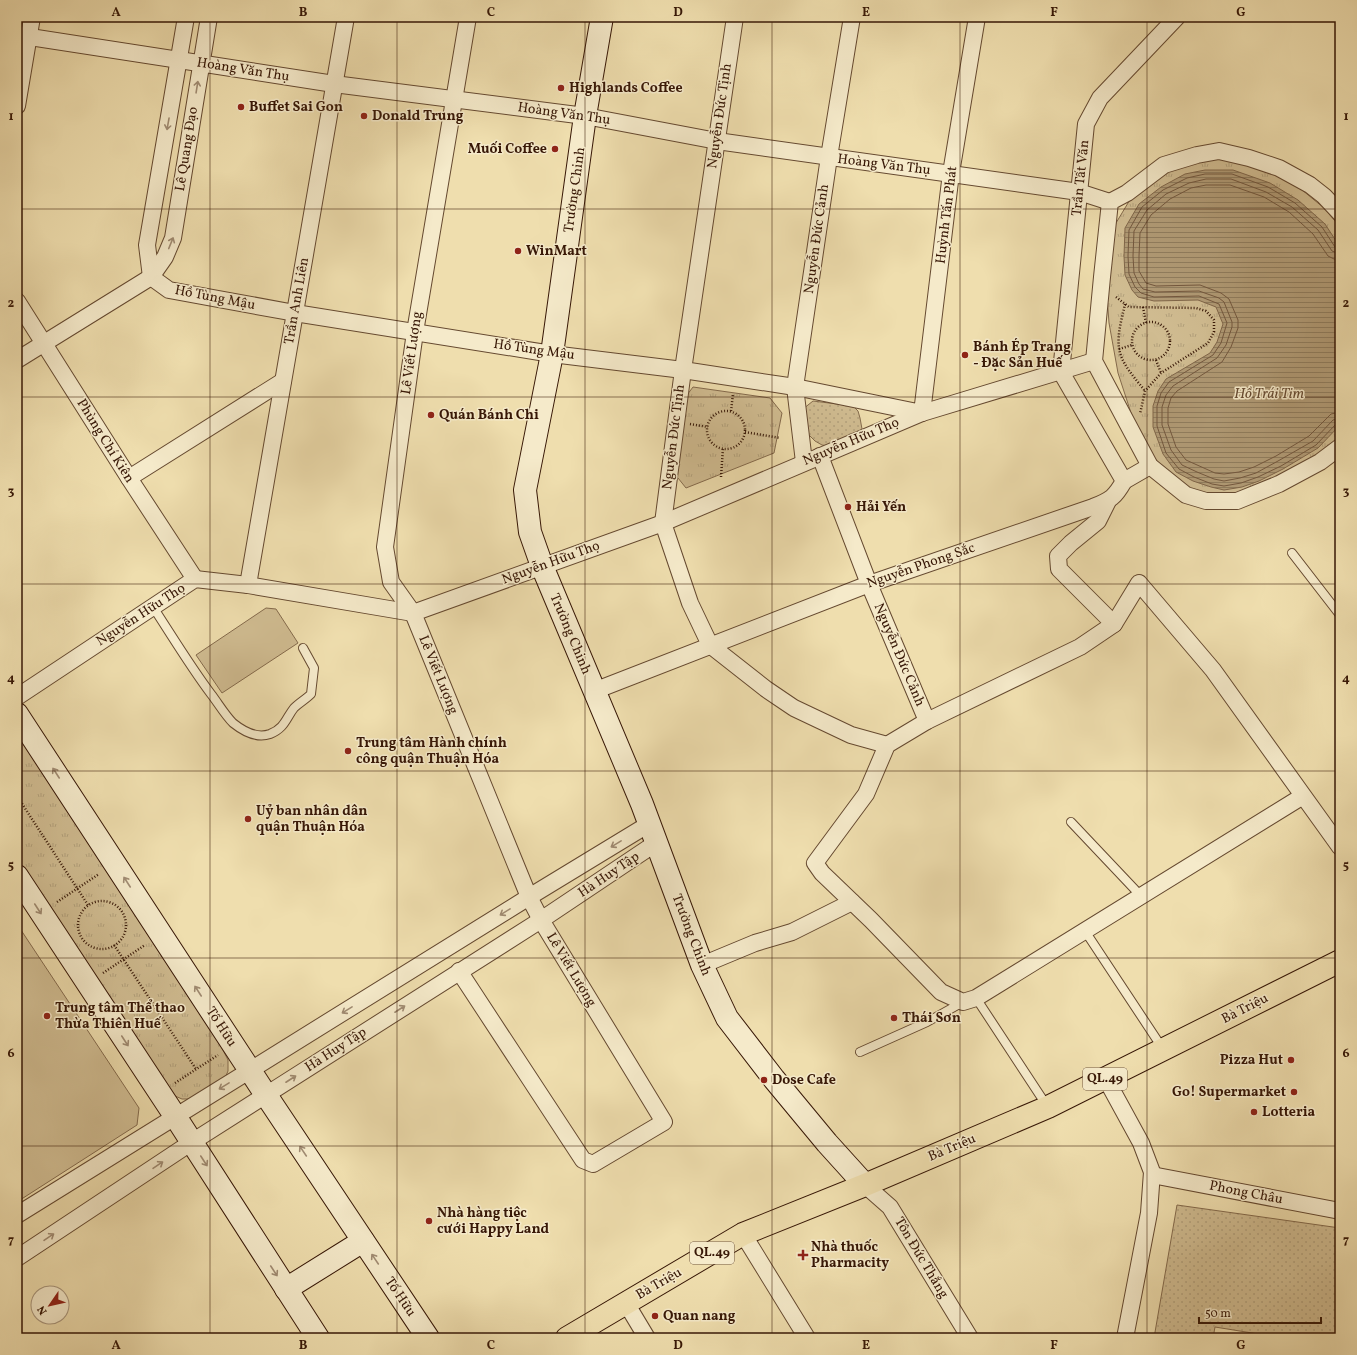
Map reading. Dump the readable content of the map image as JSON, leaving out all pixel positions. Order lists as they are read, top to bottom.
{
  "streets": {
    "highway": ["Bà Triệu", "QL.49"],
    "main road": ["Trường Chinh", "Tố Hữu"],
    "street": [
      "Hoàng Văn Thụ",
      "Nguyễn Đức Tịnh",
      "Lê Quang Đạo",
      "Trần Tất Văn",
      "Huỳnh Tấn Phát",
      "Nguyễn Đức Cảnh",
      "Hồ Tùng Mậu",
      "Trần Anh Liên",
      "Lê Viết Lượng",
      "Phùng Chí Kiên",
      "Nguyễn Hữu Thọ",
      "Nguyễn Phong Sắc",
      "Hà Huy Tập",
      "Phong Châu",
      "Tôn Đức Thắng"
    ]
  },
  "crossings": [
    ["Hoàng Văn Thụ", "Nguyễn Đức Tịnh"],
    ["Hoàng Văn Thụ", "Lê Quang Đạo"],
    ["Hoàng Văn Thụ", "Trần Tất Văn"],
    ["Hoàng Văn Thụ", "Trường Chinh"],
    ["Hoàng Văn Thụ", "Huỳnh Tấn Phát"],
    ["Hoàng Văn Thụ", "Nguyễn Đức Cảnh"],
    ["Hoàng Văn Thụ", "Trần Anh Liên"],
    ["Hoàng Văn Thụ", "Lê Viết Lượng"],
    ["Nguyễn Đức Tịnh", "Hồ Tùng Mậu"],
    ["Nguyễn Đức Tịnh", "Nguyễn Hữu Thọ"],
    ["Nguyễn Đức Tịnh", "Nguyễn Phong Sắc"],
    ["Lê Quang Đạo", "Hồ Tùng Mậu"],
    ["Lê Quang Đạo", "Phùng Chí Kiên"],
    ["Trần Tất Văn", "Nguyễn Hữu Thọ"],
    ["Trường Chinh", "Hồ Tùng Mậu"],
    ["Trường Chinh", "Nguyễn Hữu Thọ"],
    ["Trường Chinh", "Nguyễn Phong Sắc"],
    ["Trường Chinh", "Hà Huy Tập"],
    ["Trường Chinh", "Bà Triệu"],
    ["Trường Chinh", "Tôn Đức Thắng"],
    ["Huỳnh Tấn Phát", "Hồ Tùng Mậu"],
    ["Huỳnh Tấn Phát", "Nguyễn Hữu Thọ"],
    ["Nguyễn Đức Cảnh", "Hồ Tùng Mậu"],
    ["Nguyễn Đức Cảnh", "Nguyễn Hữu Thọ"],
    ["Nguyễn Đức Cảnh", "Nguyễn Phong Sắc"],
    ["Hồ Tùng Mậu", "Trần Anh Liên"],
    ["Hồ Tùng Mậu", "Lê Viết Lượng"],
    ["Hồ Tùng Mậu", "Nguyễn Hữu Thọ"],
    ["Trần Anh Liên", "Nguyễn Hữu Thọ"],
    ["Lê Viết Lượng", "Nguyễn Hữu Thọ"],
    ["Lê Viết Lượng", "Hà Huy Tập"],
    ["Phùng Chí Kiên", "Nguyễn Hữu Thọ"],
    ["Hà Huy Tập", "Tố Hữu"],
    ["Bà Triệu", "Tôn Đức Thắng"]
  ],
  "water": ["Hồ Trái Tim"],
  "places": {
    "other": [
      "Highlands Coffee",
      "Buffet Sai Gon",
      "Donald Trung",
      "Muối Coffee",
      "WinMart",
      "Bánh Ép Trang - Đặc Sản Huế",
      "Quán Bánh Chi",
      "Hải Yến",
      "Trung tâm Hành chính công quận Thuận Hóa",
      "Uỷ ban nhân dân quận Thuận Hóa",
      "Trung tâm Thể thao Thừa Thiên Huế",
      "Thái Sơn",
      "Pizza Hut",
      "Dose Cafe",
      "Go! Supermarket",
      "Lotteria",
      "Nhà hàng tiệc cưới Happy Land",
      "Quan nang"
    ],
    "health": ["Nhà thuốc Pharmacity"]
  },
  "scale_bar": "50 m",
  "north": "bottom left",
  "grid": {
    "columns": [
      "A",
      "B",
      "C",
      "D",
      "E",
      "F",
      "G"
    ],
    "rows": [
      "1",
      "2",
      "3",
      "4",
      "5",
      "6",
      "7"
    ]
  }
}
